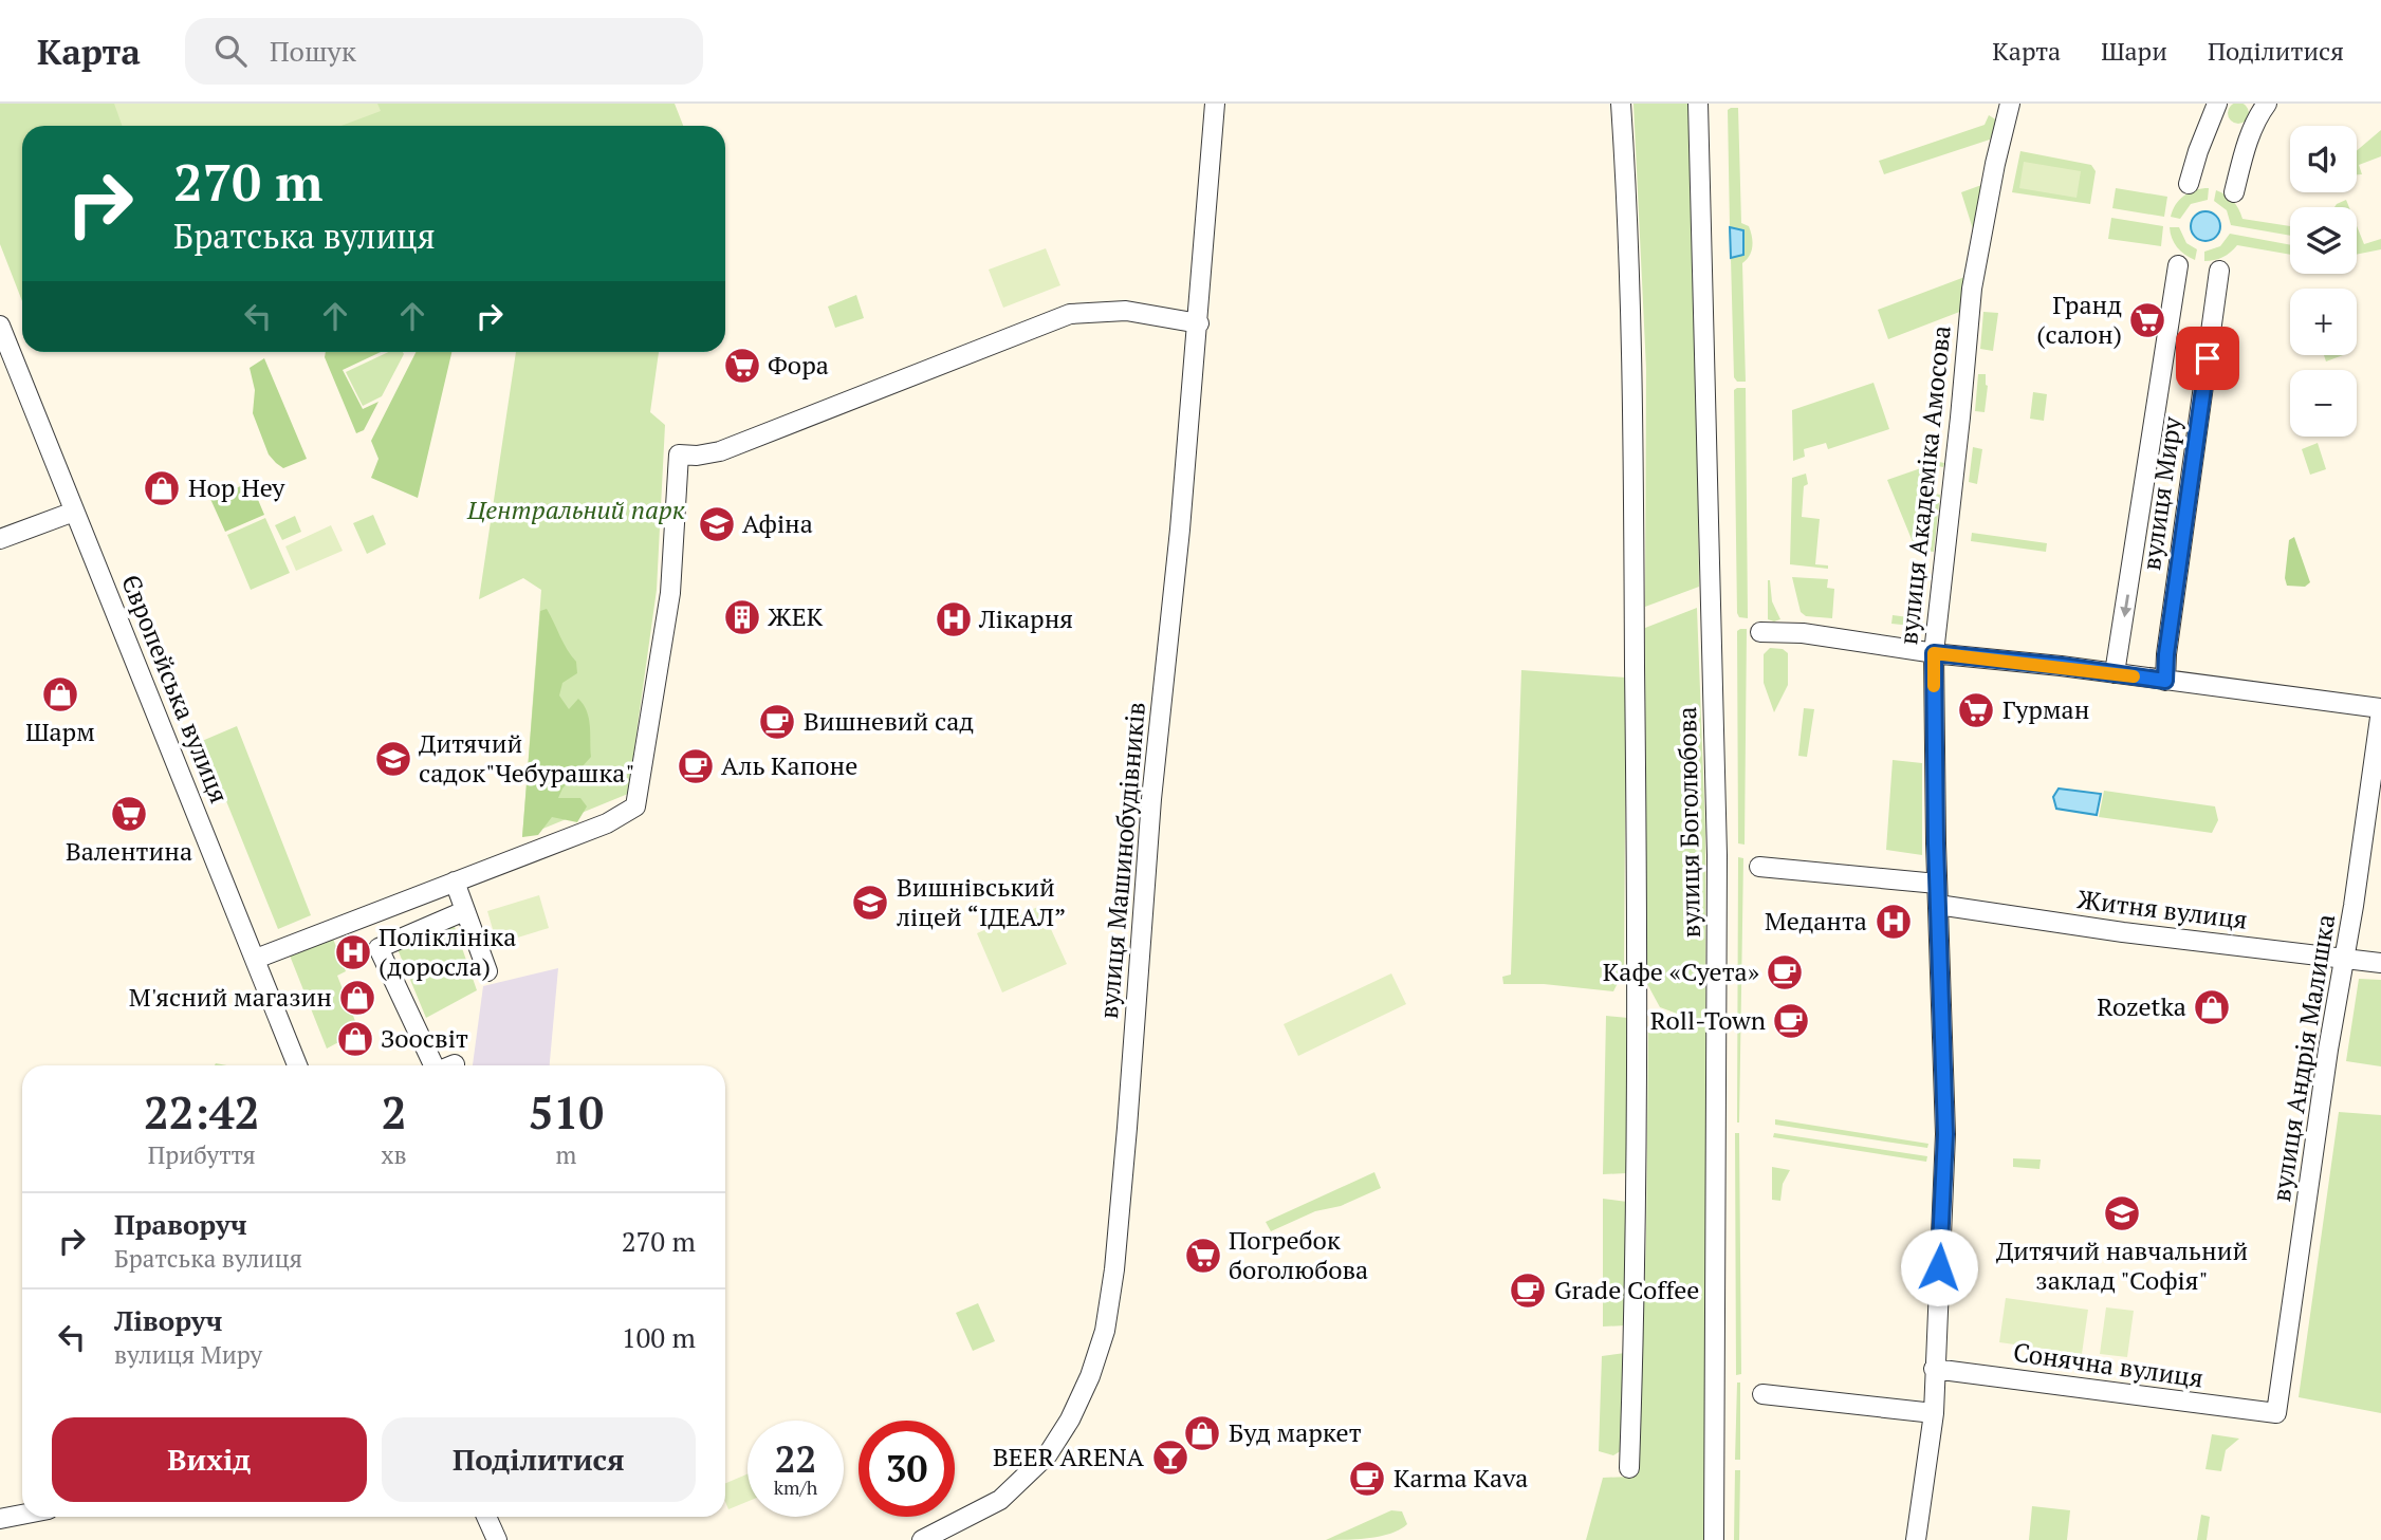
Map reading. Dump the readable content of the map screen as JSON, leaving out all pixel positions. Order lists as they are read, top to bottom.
{
  "streets": {
    "street": [
      "вулиця Академіка Амосова",
      "вулиця Миру",
      "Європейська вулиця",
      "вулиця Боголюбова",
      "вулиця Машинобудівників",
      "Житня вулиця",
      "вулиця Андрія Малишка",
      "Сонячна вулиця"
    ]
  },
  "crossings": [
    ["вулиця Академіка Амосова", "Житня вулиця"],
    ["вулиця Академіка Амосова", "Сонячна вулиця"],
    ["Житня вулиця", "вулиця Андрія Малишка"],
    ["вулиця Андрія Малишка", "Сонячна вулиця"]
  ],
  "parks": ["Центральний парк"],
  "places": {
    "supermarket": [
      "Гранд (салон)",
      "Фора",
      "Гурман",
      "Валентина",
      "Погребок боголюбова"
    ],
    "shop": [
      "Hop Hey",
      "Шарм",
      "М'ясний магазин",
      "Rozetka",
      "Зоосвіт",
      "Буд маркет"
    ],
    "school or university": [
      "Афіна",
      "Дитячий садок\"Чебурашка\"",
      "Вишнівський ліцей “ІДЕАЛ”",
      "Дитячий навчальний заклад \"Софія\""
    ],
    "building": ["ЖЕК"],
    "hospital": ["Лікарня", "Меданта", "Поліклініка (доросла)"],
    "cafe": [
      "Вишневий сад",
      "Аль Капоне",
      "Кафе «Суета»",
      "Roll-Town",
      "Grade Coffee",
      "Karma Kava"
    ],
    "bar": ["BEER ARENA"]
  },
  "page": {
    "header": "Карта",
    "search": "Пошук",
    "nav": ["Карта", "Шари", "Поділитися"],
    "map_buttons": ["+", "−"],
    "turn": ["270 m", "Братська вулиця"],
    "eta": [
      "22:42",
      "Прибуття",
      "2",
      "хв",
      "510",
      "m"
    ],
    "list": [
      {
        "name": "Праворуч",
        "note": "Братська вулиця",
        "value": "270 m"
      },
      {
        "name": "Ліворуч",
        "note": "вулиця Миру",
        "value": "100 m"
      }
    ],
    "buttons": ["Вихід", "Поділитися"],
    "speed": "22 km/h",
    "limit": "30"
  }
}
